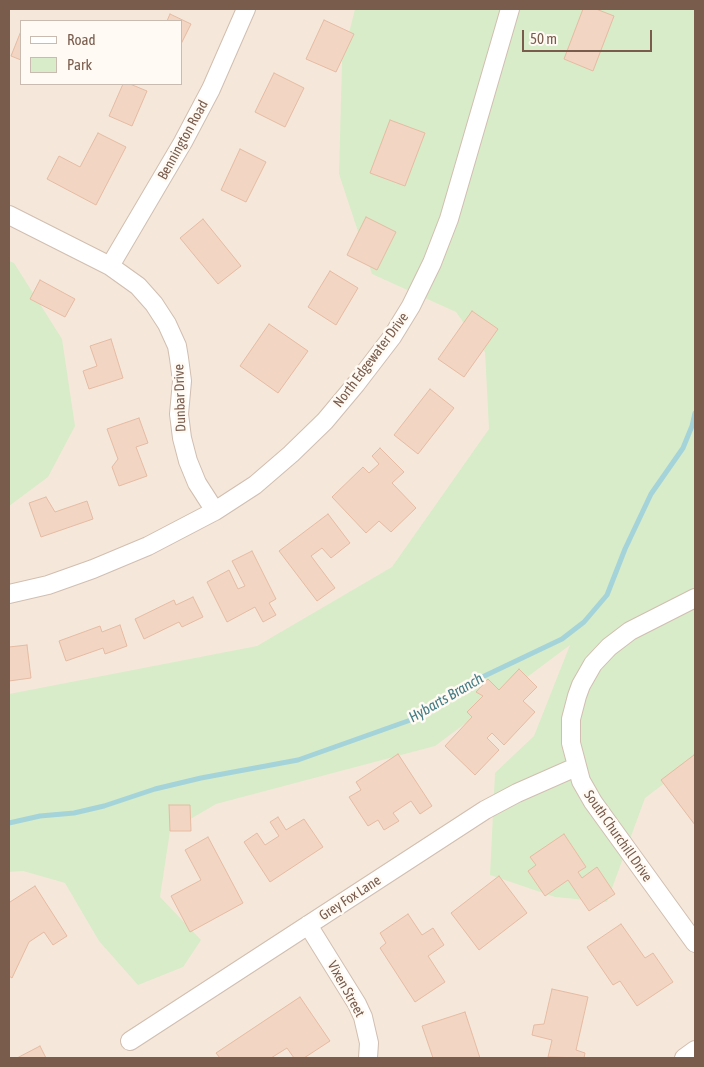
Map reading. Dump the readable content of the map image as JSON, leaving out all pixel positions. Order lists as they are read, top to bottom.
{
  "streets": {
    "street": [
      "Bennington Road",
      "North Edgewater Drive",
      "Dunbar Drive",
      "South Churchill Drive",
      "Grey Fox Lane",
      "Vixen Street"
    ]
  },
  "crossings": [
    ["Bennington Road", "Dunbar Drive"],
    ["North Edgewater Drive", "Dunbar Drive"],
    ["South Churchill Drive", "Grey Fox Lane"],
    ["Grey Fox Lane", "Vixen Street"]
  ],
  "water": ["Hybarts Branch"],
  "legend": ["Road", "Park"],
  "scale_bar": "50 m"
}
